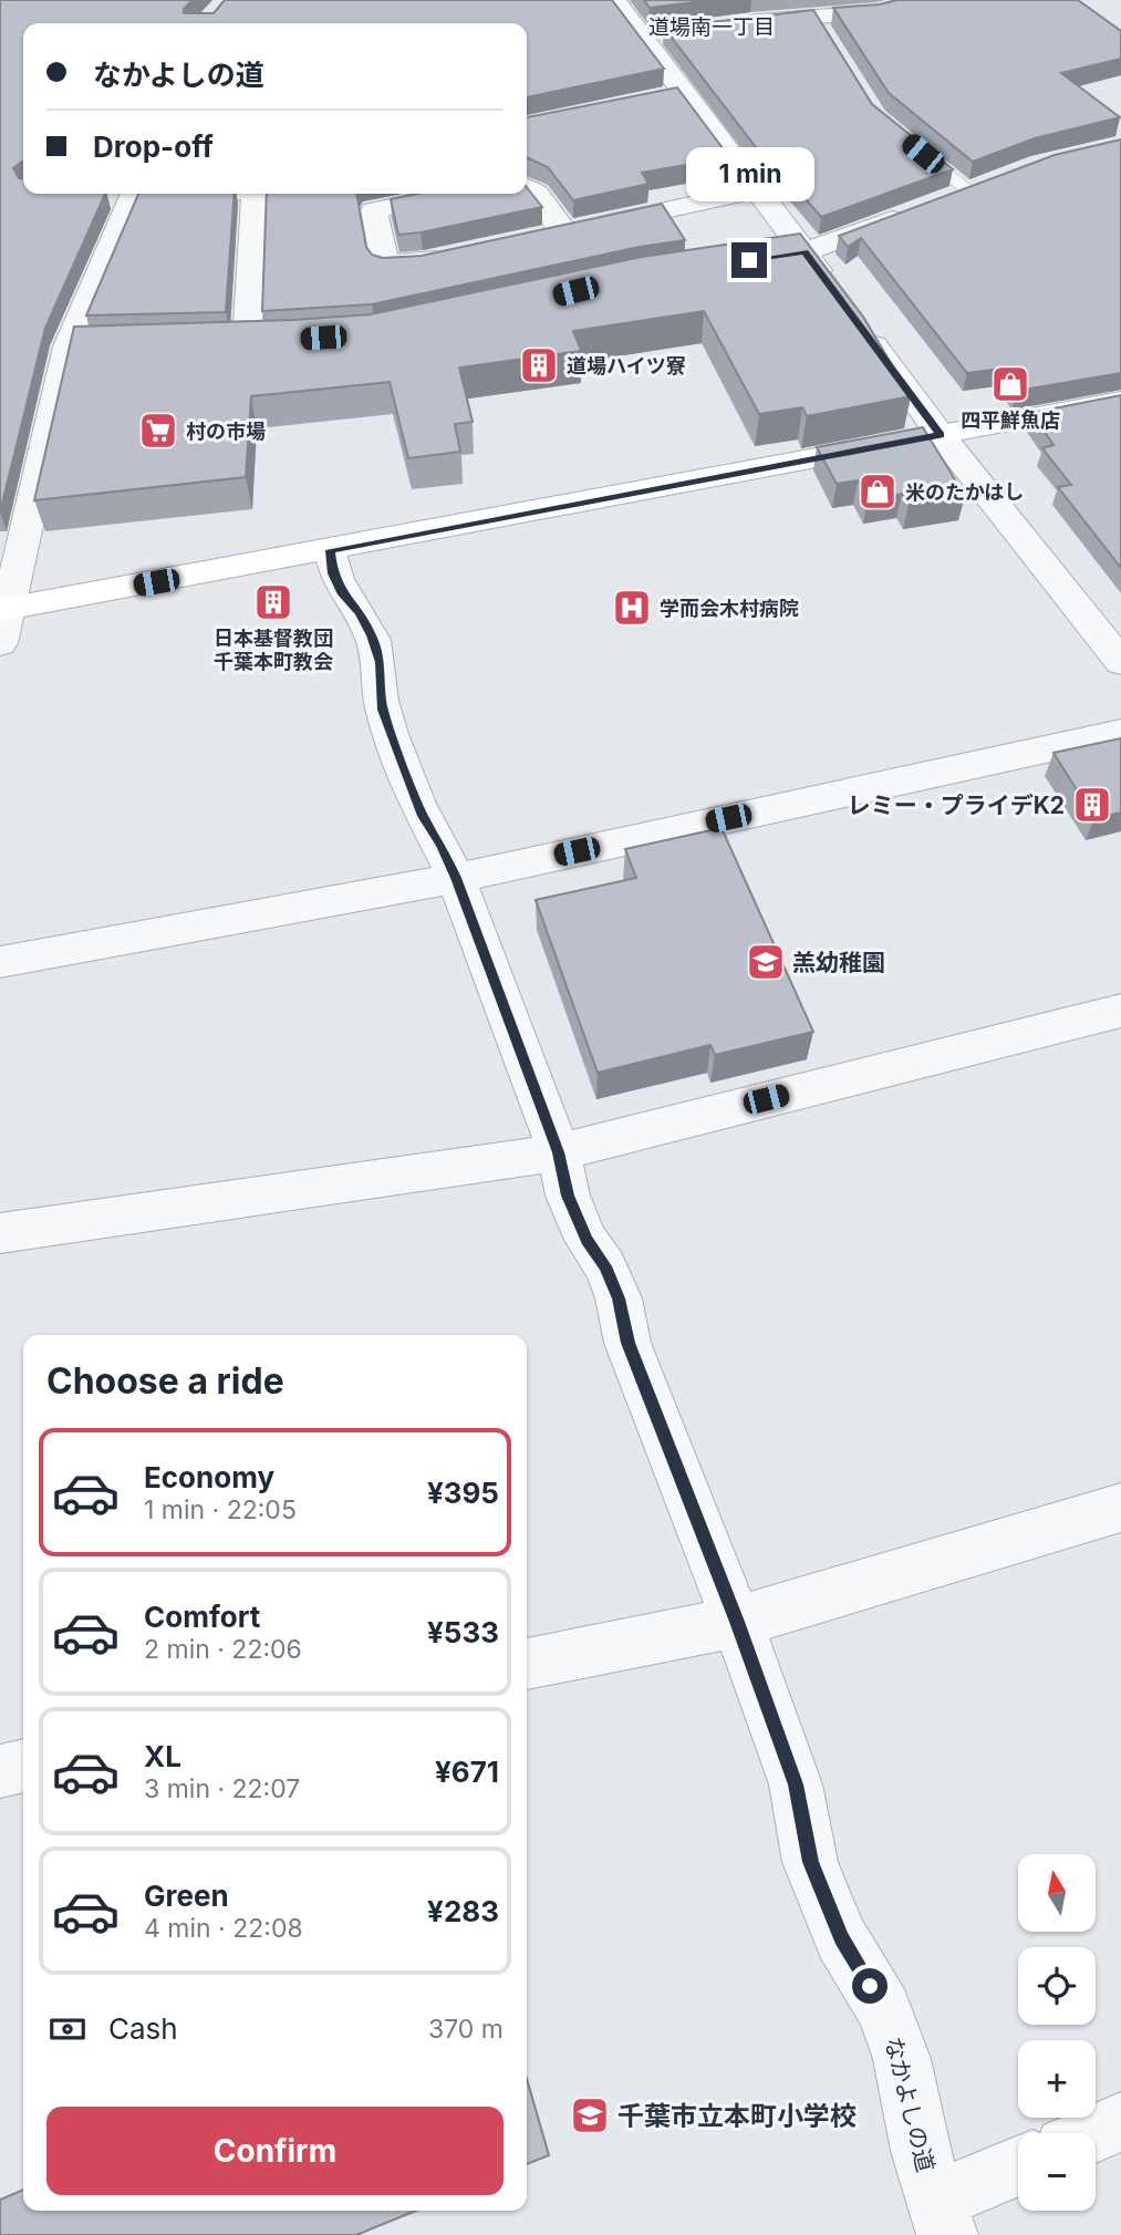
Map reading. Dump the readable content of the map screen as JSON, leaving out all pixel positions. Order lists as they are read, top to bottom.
{
  "streets": {
    "street": ["なかよしの道"]
  },
  "districts": ["道場南一丁目"],
  "places": {
    "building": ["道場ハイツ寮", "日本基督教団 千葉本町教会", "レミー・プライデK2"],
    "shop": ["四平鮮魚店", "米のたかはし"],
    "supermarket": ["村の市場"],
    "hospital": ["学而会木村病院"],
    "school or university": ["羔幼稚園", "千葉市立本町小学校"]
  },
  "north": "top",
  "page": {
    "banner": ["なかよしの道", "Drop-off"],
    "bubble": "1 min",
    "heading": "Choose a ride",
    "list": [
      {
        "name": "Economy",
        "note": "1 min · 22:05",
        "value": "¥395"
      },
      {
        "name": "Comfort",
        "note": "2 min · 22:06",
        "value": "¥533"
      },
      {
        "name": "XL",
        "note": "3 min · 22:07",
        "value": "¥671"
      },
      {
        "name": "Green",
        "note": "4 min · 22:08",
        "value": "¥283"
      }
    ],
    "map_buttons": ["+", "−"],
    "pay": ["Cash", "370 m"],
    "buttons": "Confirm"
  }
}
